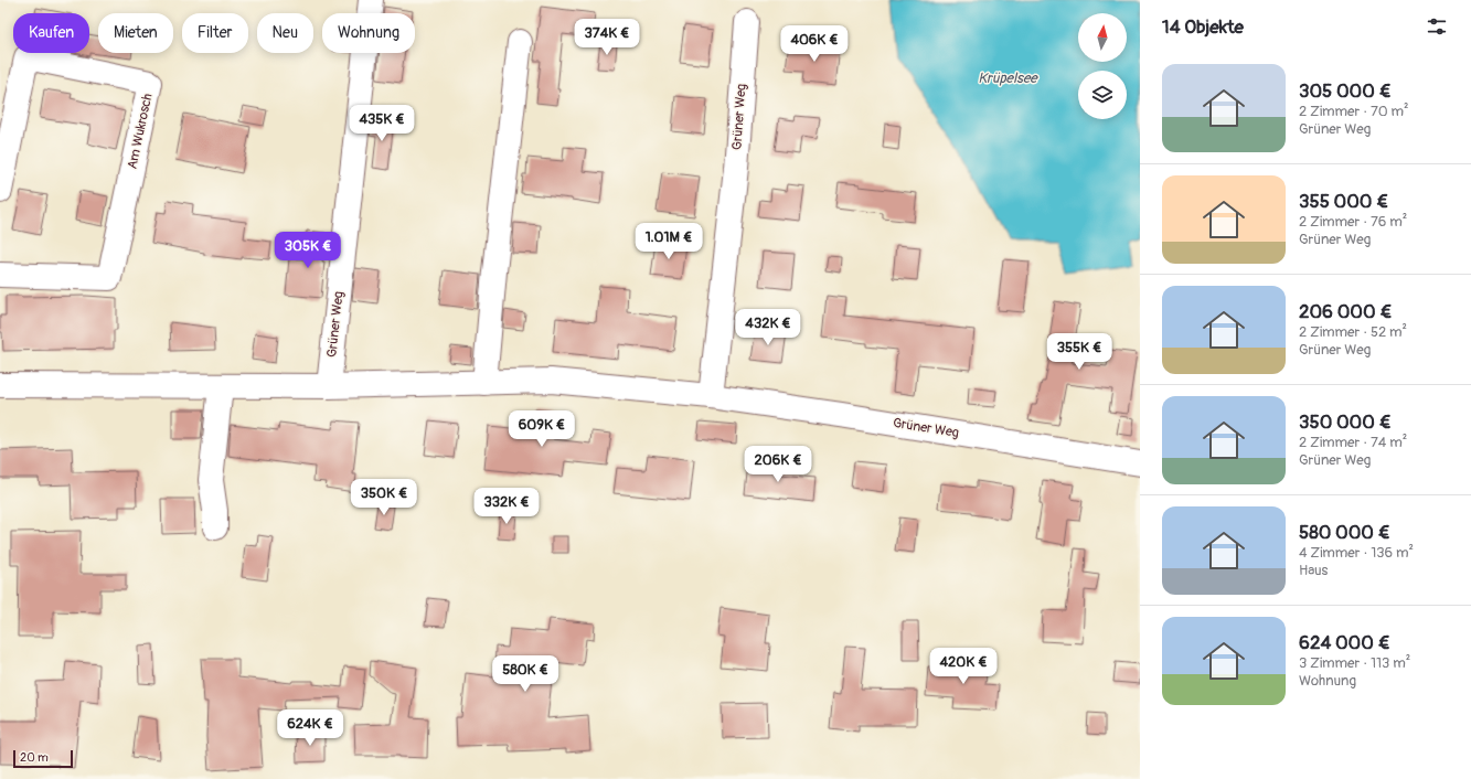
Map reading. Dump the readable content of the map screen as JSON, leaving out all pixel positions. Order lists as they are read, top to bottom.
{
  "streets": {
    "street": ["Grüner Weg", "Am Wukrosch"]
  },
  "water": ["Krüpelsee"],
  "scale_bar": "20 m",
  "north": "top",
  "page": {
    "heading": "14 Objekte",
    "chip": [
      "Kaufen",
      "Mieten",
      "Filter",
      "Neu",
      "Wohnung"
    ],
    "price": [
      "374K €",
      "406K €",
      "435K €",
      "1.01M €",
      "305K €",
      "432K €",
      "355K €",
      "609K €",
      "206K €",
      "350K €",
      "332K €",
      "420K €",
      "580K €",
      "624K €"
    ],
    "list": [
      {
        "name": "305 000 €",
        "note": "2 Zimmer · 70 m² · Grüner Weg"
      },
      {
        "name": "355 000 €",
        "note": "2 Zimmer · 76 m² · Grüner Weg"
      },
      {
        "name": "206 000 €",
        "note": "2 Zimmer · 52 m² · Grüner Weg"
      },
      {
        "name": "350 000 €",
        "note": "2 Zimmer · 74 m² · Grüner Weg"
      },
      {
        "name": "580 000 €",
        "note": "4 Zimmer · 136 m² · Haus"
      },
      {
        "name": "624 000 €",
        "note": "3 Zimmer · 113 m² · Wohnung"
      }
    ],
    "scale": "20 m"
  }
}
